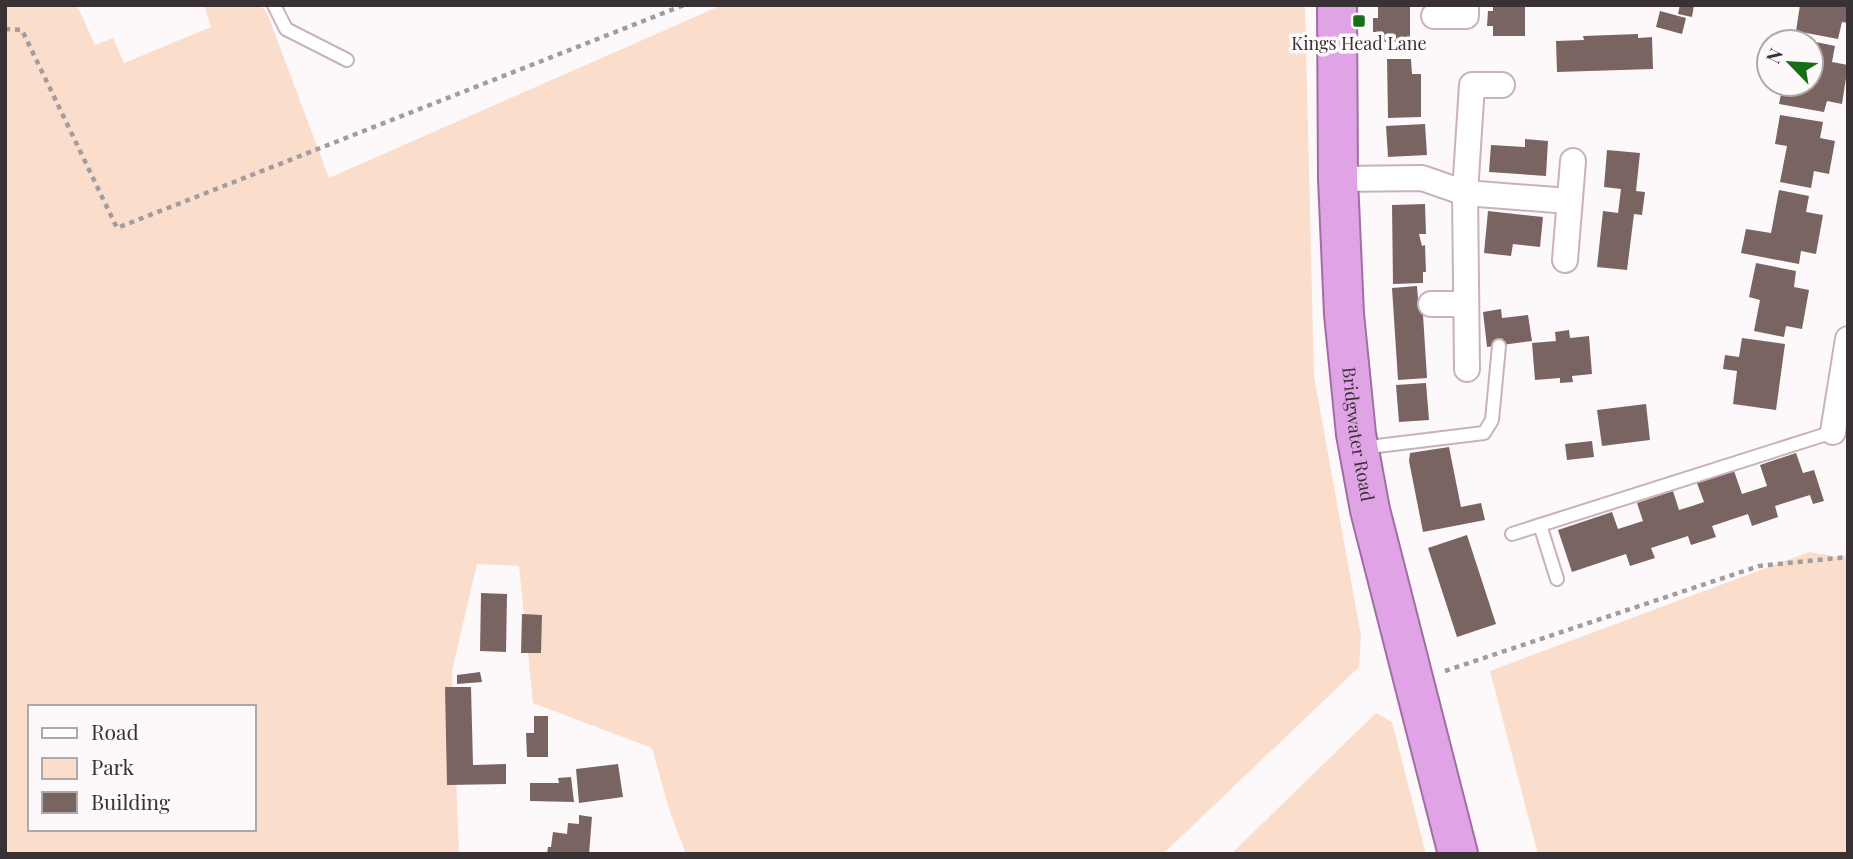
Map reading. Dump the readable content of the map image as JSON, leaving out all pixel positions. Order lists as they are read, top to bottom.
{
  "streets": {
    "highway": ["Bridgwater Road"]
  },
  "places": {
    "transit": ["Kings Head Lane"]
  },
  "legend": ["Road", "Park", "Building"],
  "north": "top left"
}
